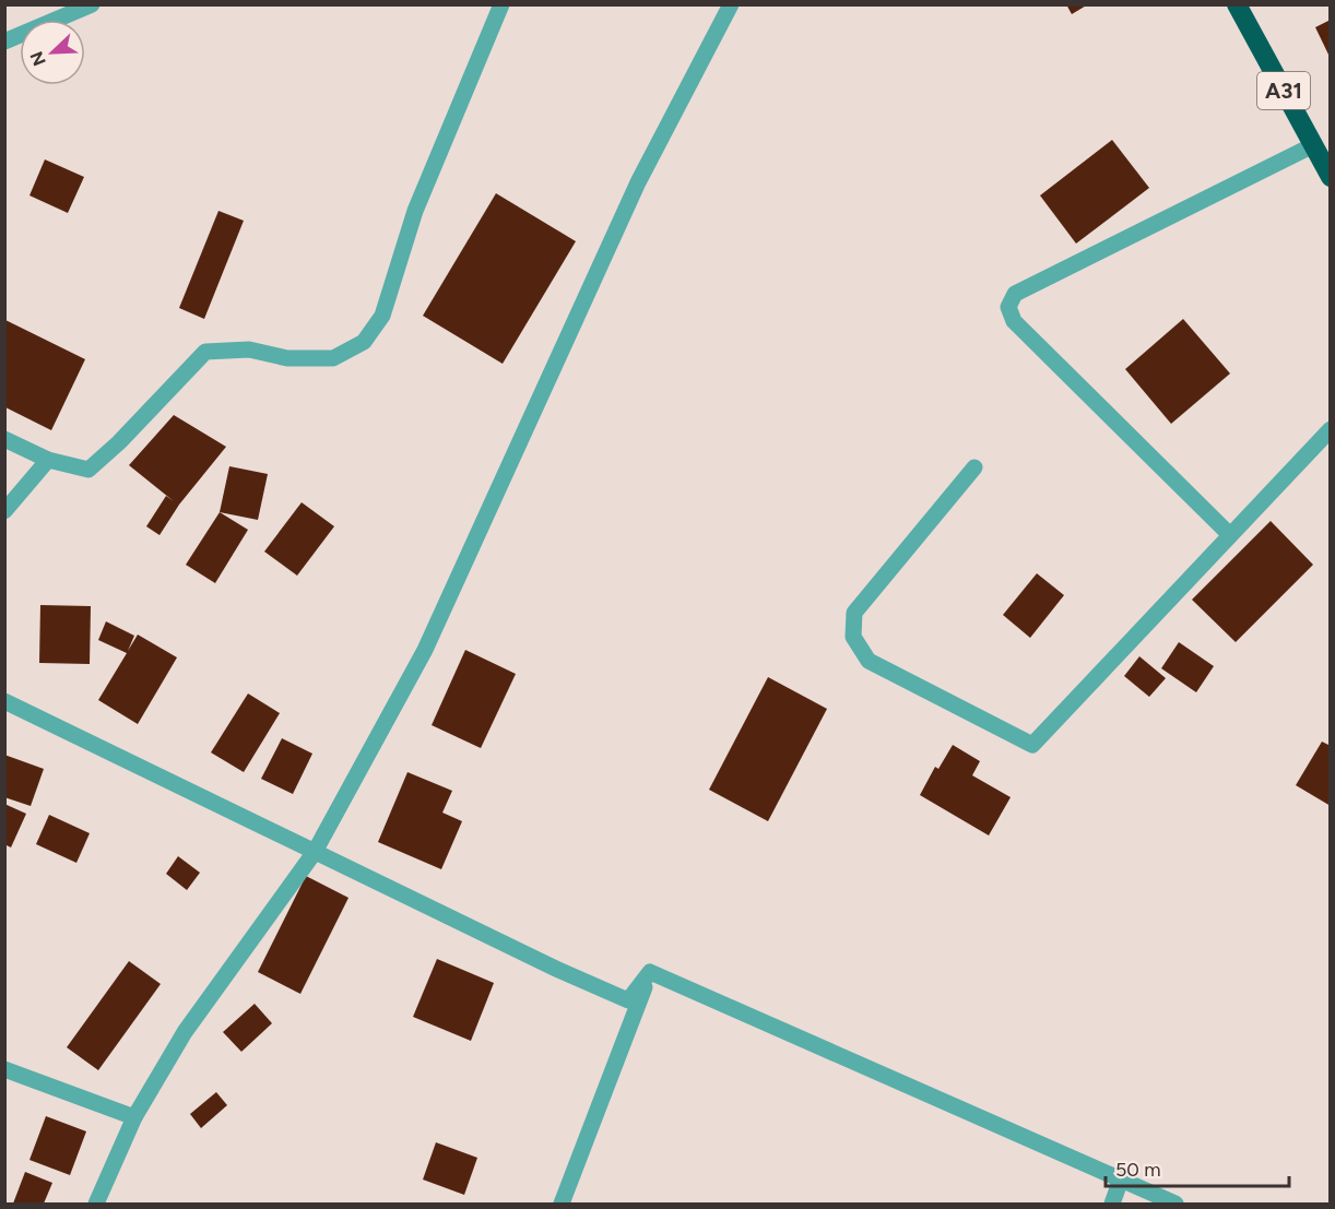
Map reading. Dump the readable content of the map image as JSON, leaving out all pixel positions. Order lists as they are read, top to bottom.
{
  "streets": {
    "highway": ["A31"]
  },
  "scale_bar": "50 m",
  "north": "bottom left"
}
